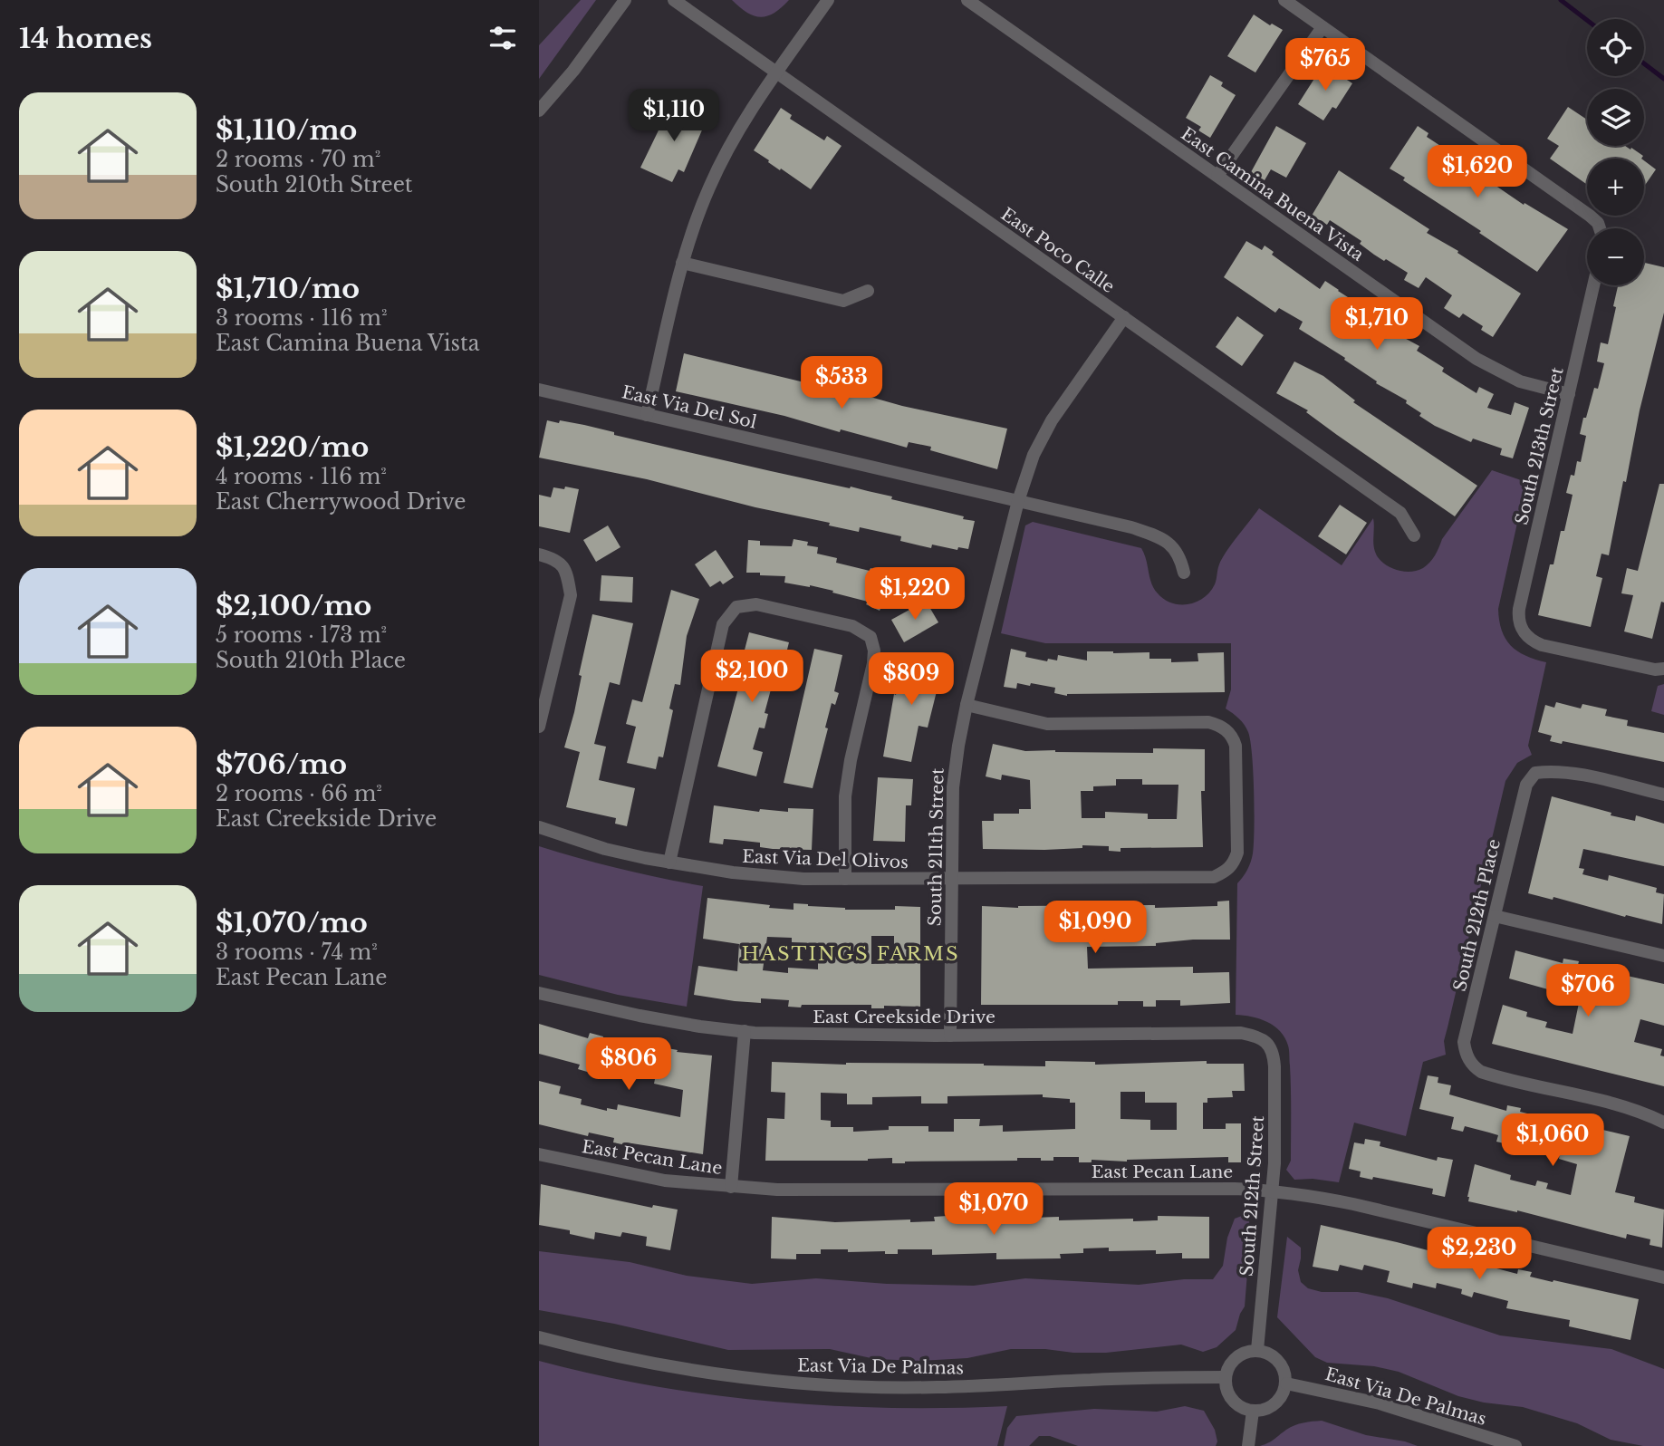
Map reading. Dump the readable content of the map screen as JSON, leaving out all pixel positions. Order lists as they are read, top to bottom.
{
  "streets": {
    "street": [
      "East Camina Buena Vista",
      "East Poco Calle",
      "East Via Del Sol",
      "South 213th Street",
      "South 211th Street",
      "East Via Del Olivos",
      "South 212th Place",
      "East Creekside Drive",
      "East Pecan Lane",
      "South 212th Street",
      "East Via De Palmas"
    ]
  },
  "crossings": [
    ["East Camina Buena Vista", "South 213th Street"],
    ["East Poco Calle", "South 211th Street"],
    ["East Via Del Sol", "South 211th Street"],
    ["South 211th Street", "East Via Del Olivos"],
    ["South 211th Street", "East Creekside Drive"],
    ["East Creekside Drive", "South 212th Street"],
    ["East Pecan Lane", "South 212th Street"],
    ["South 212th Street", "East Via De Palmas"]
  ],
  "districts": ["HASTINGS FARMS"],
  "page": {
    "heading": "14 homes",
    "map_buttons": ["+", "−"],
    "price": [
      "$765",
      "$1,110",
      "$1,620",
      "$1,710",
      "$533",
      "$1,220",
      "$2,100",
      "$809",
      "$1,090",
      "$706",
      "$806",
      "$1,060",
      "$1,070",
      "$2,230"
    ],
    "list": [
      {
        "name": "$1,110/mo",
        "note": "2 rooms · 70 m² · South 210th Street"
      },
      {
        "name": "$1,710/mo",
        "note": "3 rooms · 116 m² · East Camina Buena Vista"
      },
      {
        "name": "$1,220/mo",
        "note": "4 rooms · 116 m² · East Cherrywood Drive"
      },
      {
        "name": "$2,100/mo",
        "note": "5 rooms · 173 m² · South 210th Place"
      },
      {
        "name": "$706/mo",
        "note": "2 rooms · 66 m² · East Creekside Drive"
      },
      {
        "name": "$1,070/mo",
        "note": "3 rooms · 74 m² · East Pecan Lane"
      }
    ]
  }
}
